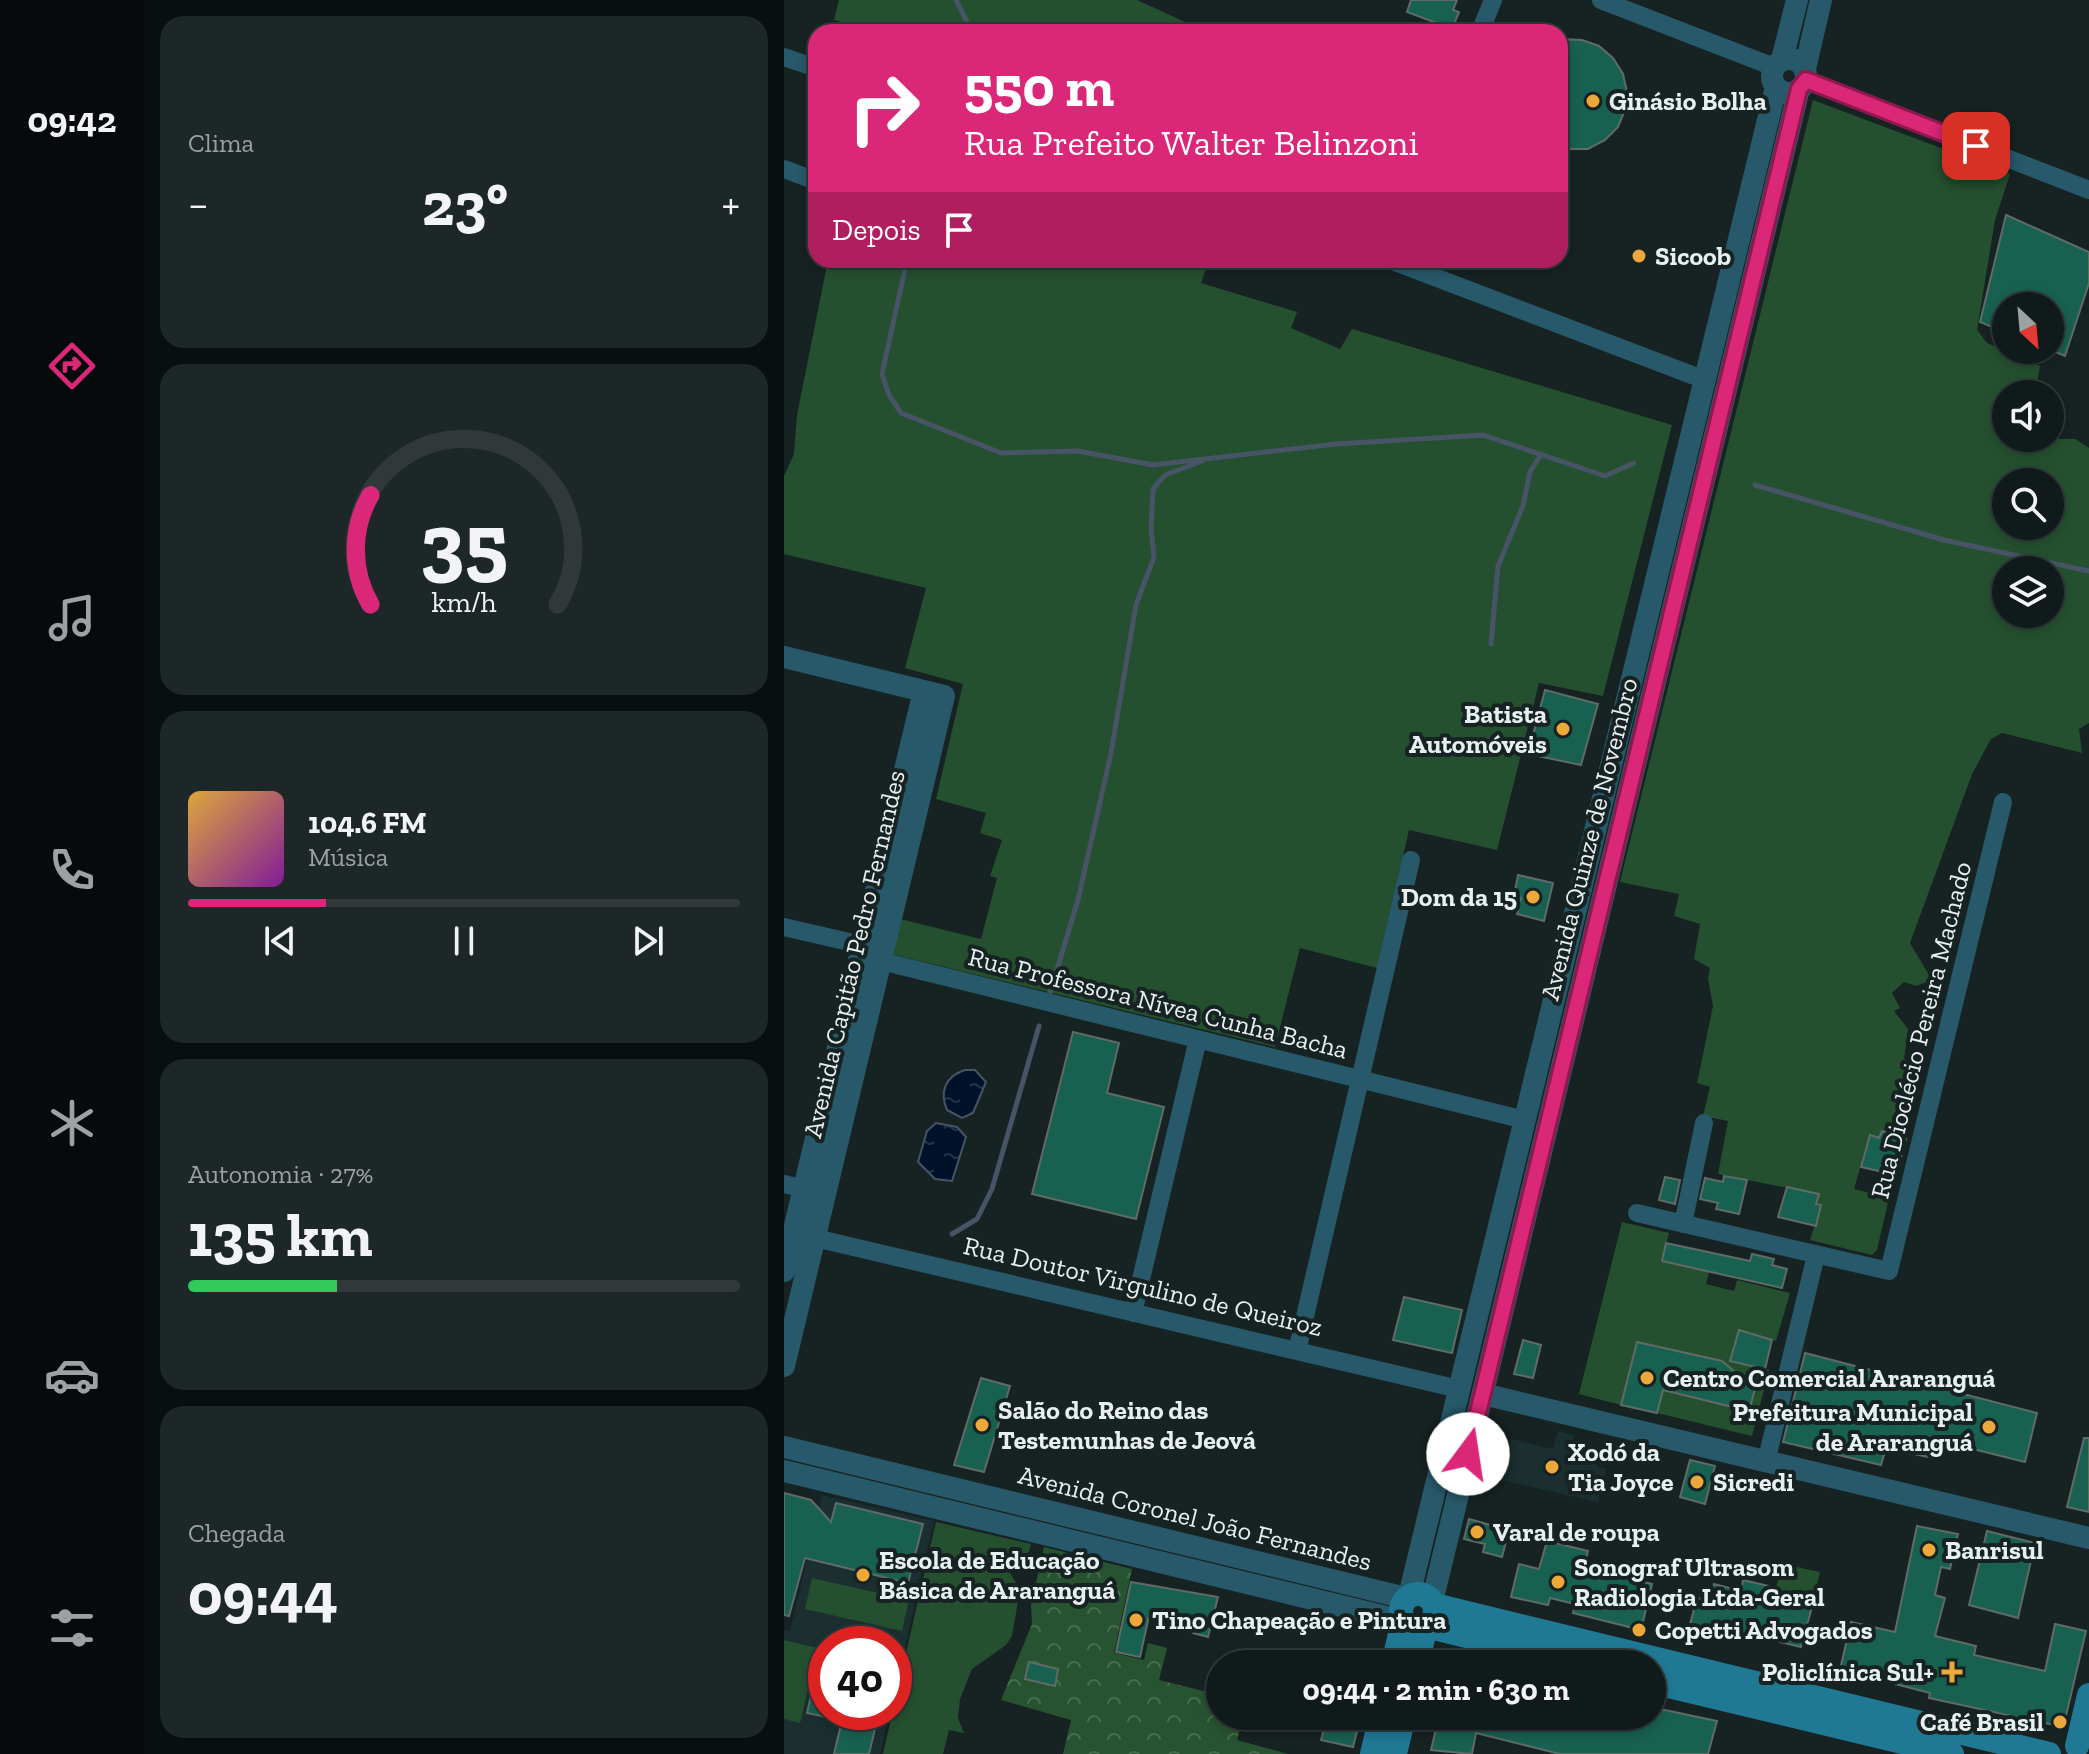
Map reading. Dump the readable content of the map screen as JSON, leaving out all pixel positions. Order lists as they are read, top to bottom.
{
  "streets": {
    "main road": ["Avenida Quinze de Novembro", "Avenida Coronel João Fernandes"],
    "street": [
      "Avenida Capitão Pedro Fernandes",
      "Rua Professora Nívea Cunha Bacha",
      "Rua Dioclécio Pereira Machado",
      "Rua Doutor Virgulino de Queiroz"
    ]
  },
  "crossings": [
    ["Avenida Quinze de Novembro", "Rua Professora Nívea Cunha Bacha"],
    ["Avenida Quinze de Novembro", "Rua Doutor Virgulino de Queiroz"],
    ["Avenida Quinze de Novembro", "Avenida Coronel João Fernandes"],
    ["Avenida Capitão Pedro Fernandes", "Rua Professora Nívea Cunha Bacha"],
    ["Avenida Capitão Pedro Fernandes", "Rua Doutor Virgulino de Queiroz"]
  ],
  "places": {
    "other": [
      "Ginásio Bolha",
      "Sicoob",
      "Batista Automóveis",
      "Dom da 15",
      "Centro Comercial Araranguá",
      "Salão do Reino das Testemunhas de Jeová",
      "Prefeitura Municipal de Araranguá",
      "Xodó da Tia Joyce",
      "Sicredi",
      "Varal de roupa",
      "Banrisul",
      "Escola de Educação Básica de Araranguá",
      "Sonograf Ultrasom Radiologia Ltda-Geral",
      "Tino Chapeação e Pintura",
      "Copetti Advogados",
      "Café Brasil"
    ],
    "health": ["Policlínica Sul+"]
  },
  "north": "bottom right",
  "page": {
    "tabs": "09:42",
    "tile": [
      "Clima",
      ["Autonomia · 27%", "135 km"],
      ["Chegada", "09:44"]
    ],
    "turn": ["550 m", "Rua Prefeito Walter Belinzoni"],
    "heat": ["−", "23°", "+"],
    "then": "Depois",
    "song": ["104.6 FM", "Música"],
    "limit": "40",
    "trip": "09:44 · 2 min · 630 m",
    "gauge": ["35", "km/h"]
  }
}
